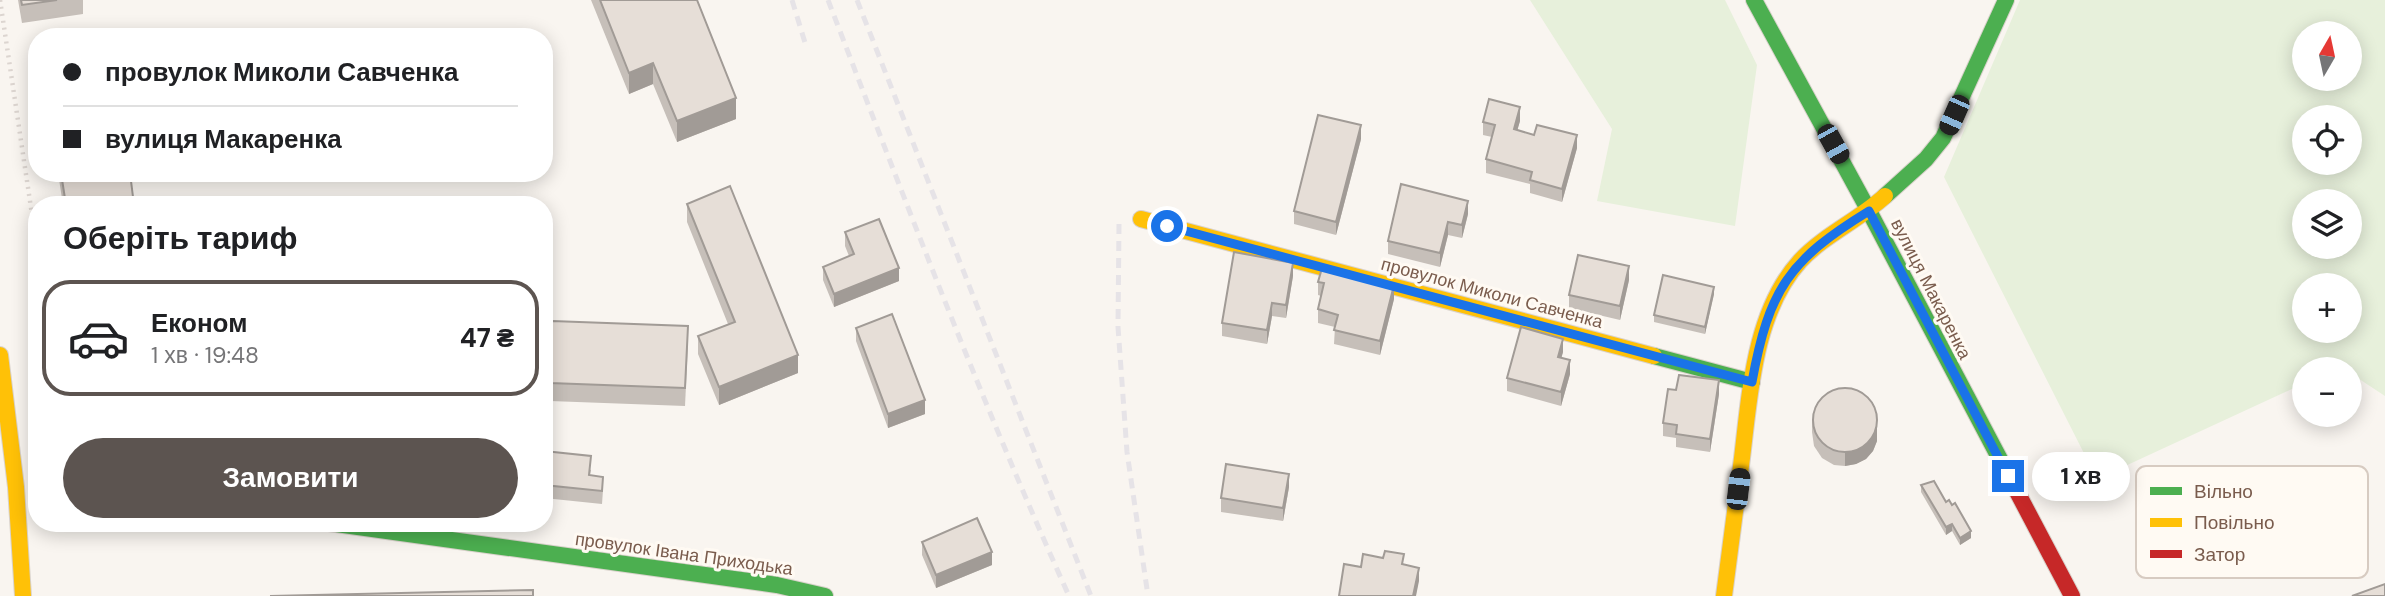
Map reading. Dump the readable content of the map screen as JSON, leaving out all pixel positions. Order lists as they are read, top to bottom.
{
  "streets": {
    "street": ["вулиця Макаренка", "провулок Миколи Савченка", "провулок Івана Приходька"]
  },
  "legend": ["Вільно", "Повільно", "Затор"],
  "north": "top",
  "page": {
    "map_buttons": ["+", "−"],
    "banner": ["провулок Миколи Савченка", "вулиця Макаренка"],
    "heading": "Оберіть тариф",
    "list": [
      {
        "name": "Економ",
        "note": "1 хв · 19:48",
        "value": "47 ₴"
      }
    ],
    "buttons": "Замовити",
    "bubble": "1 хв"
  }
}
